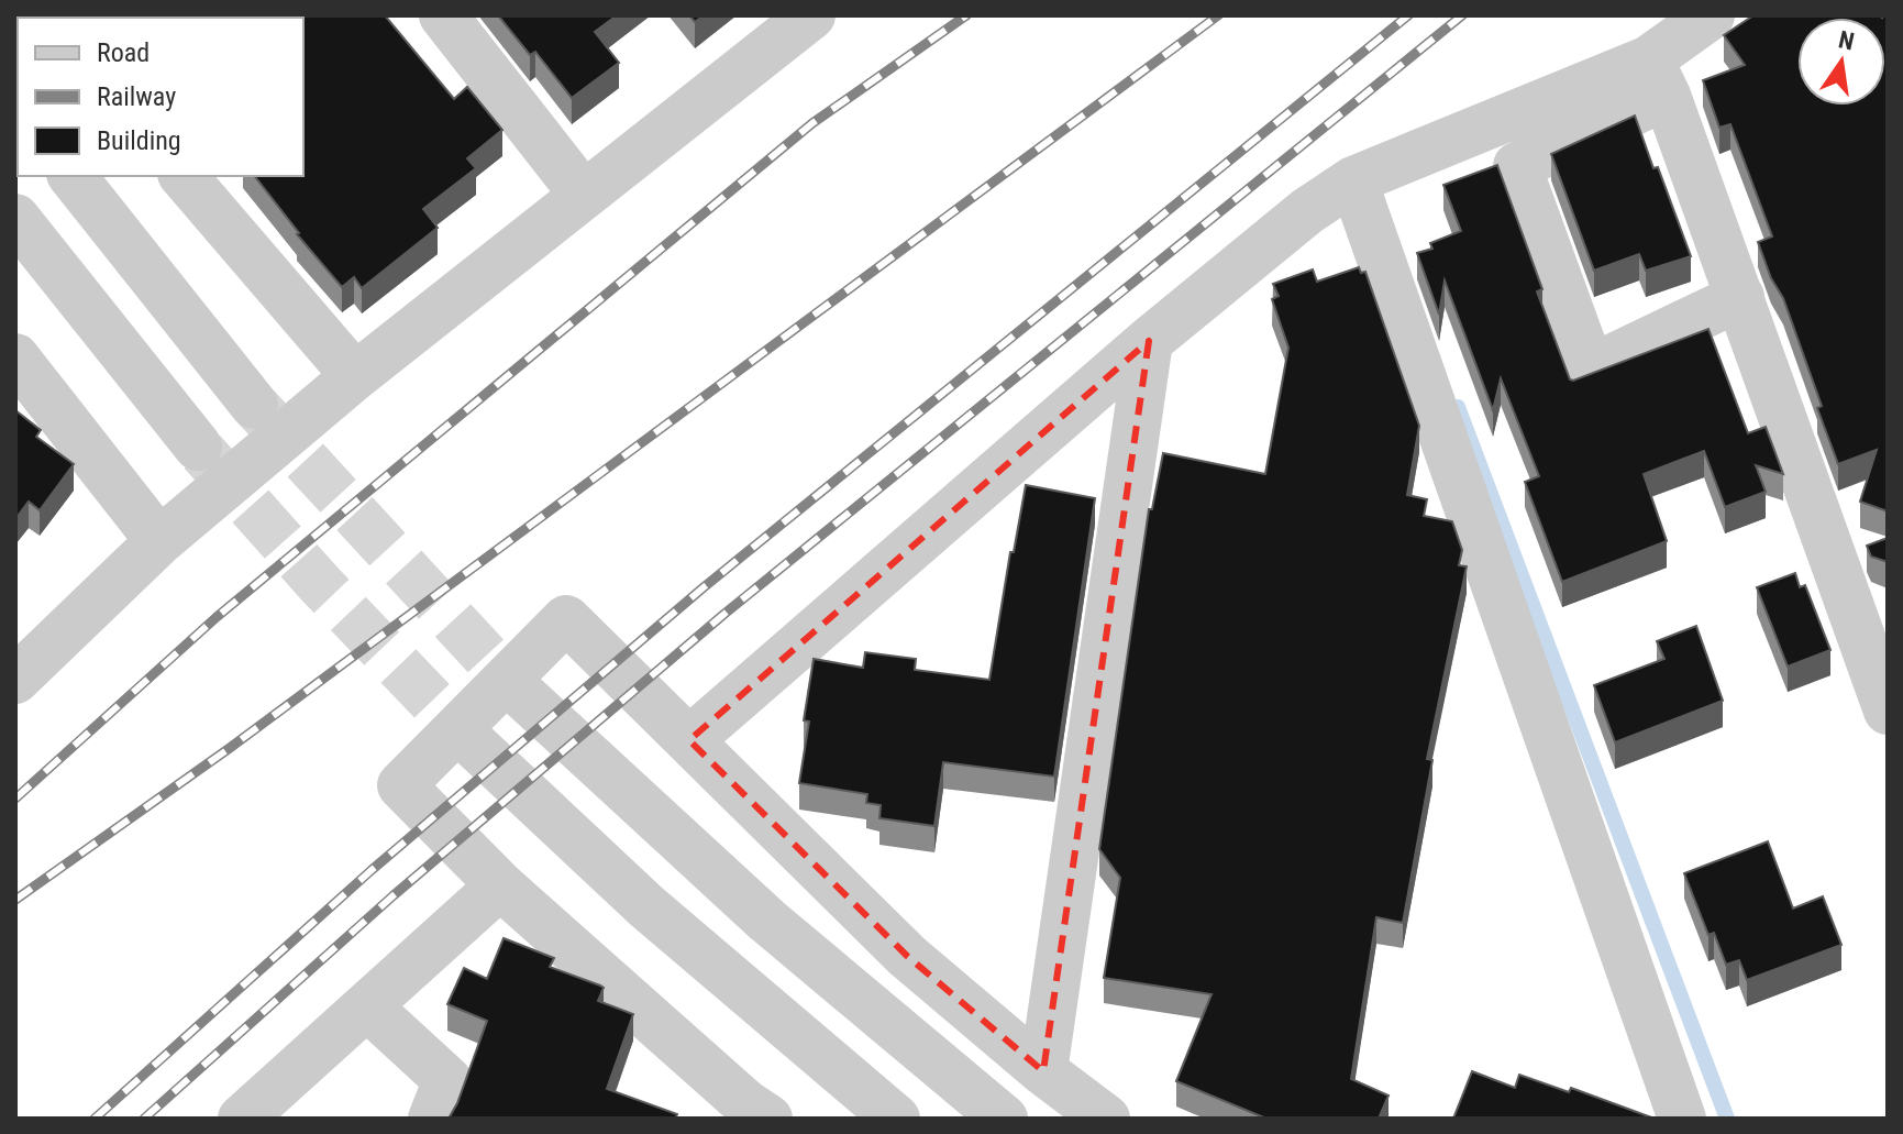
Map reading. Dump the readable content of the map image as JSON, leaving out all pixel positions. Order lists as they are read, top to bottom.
{
  "legend": ["Road", "Railway", "Building"],
  "north": "top"
}
